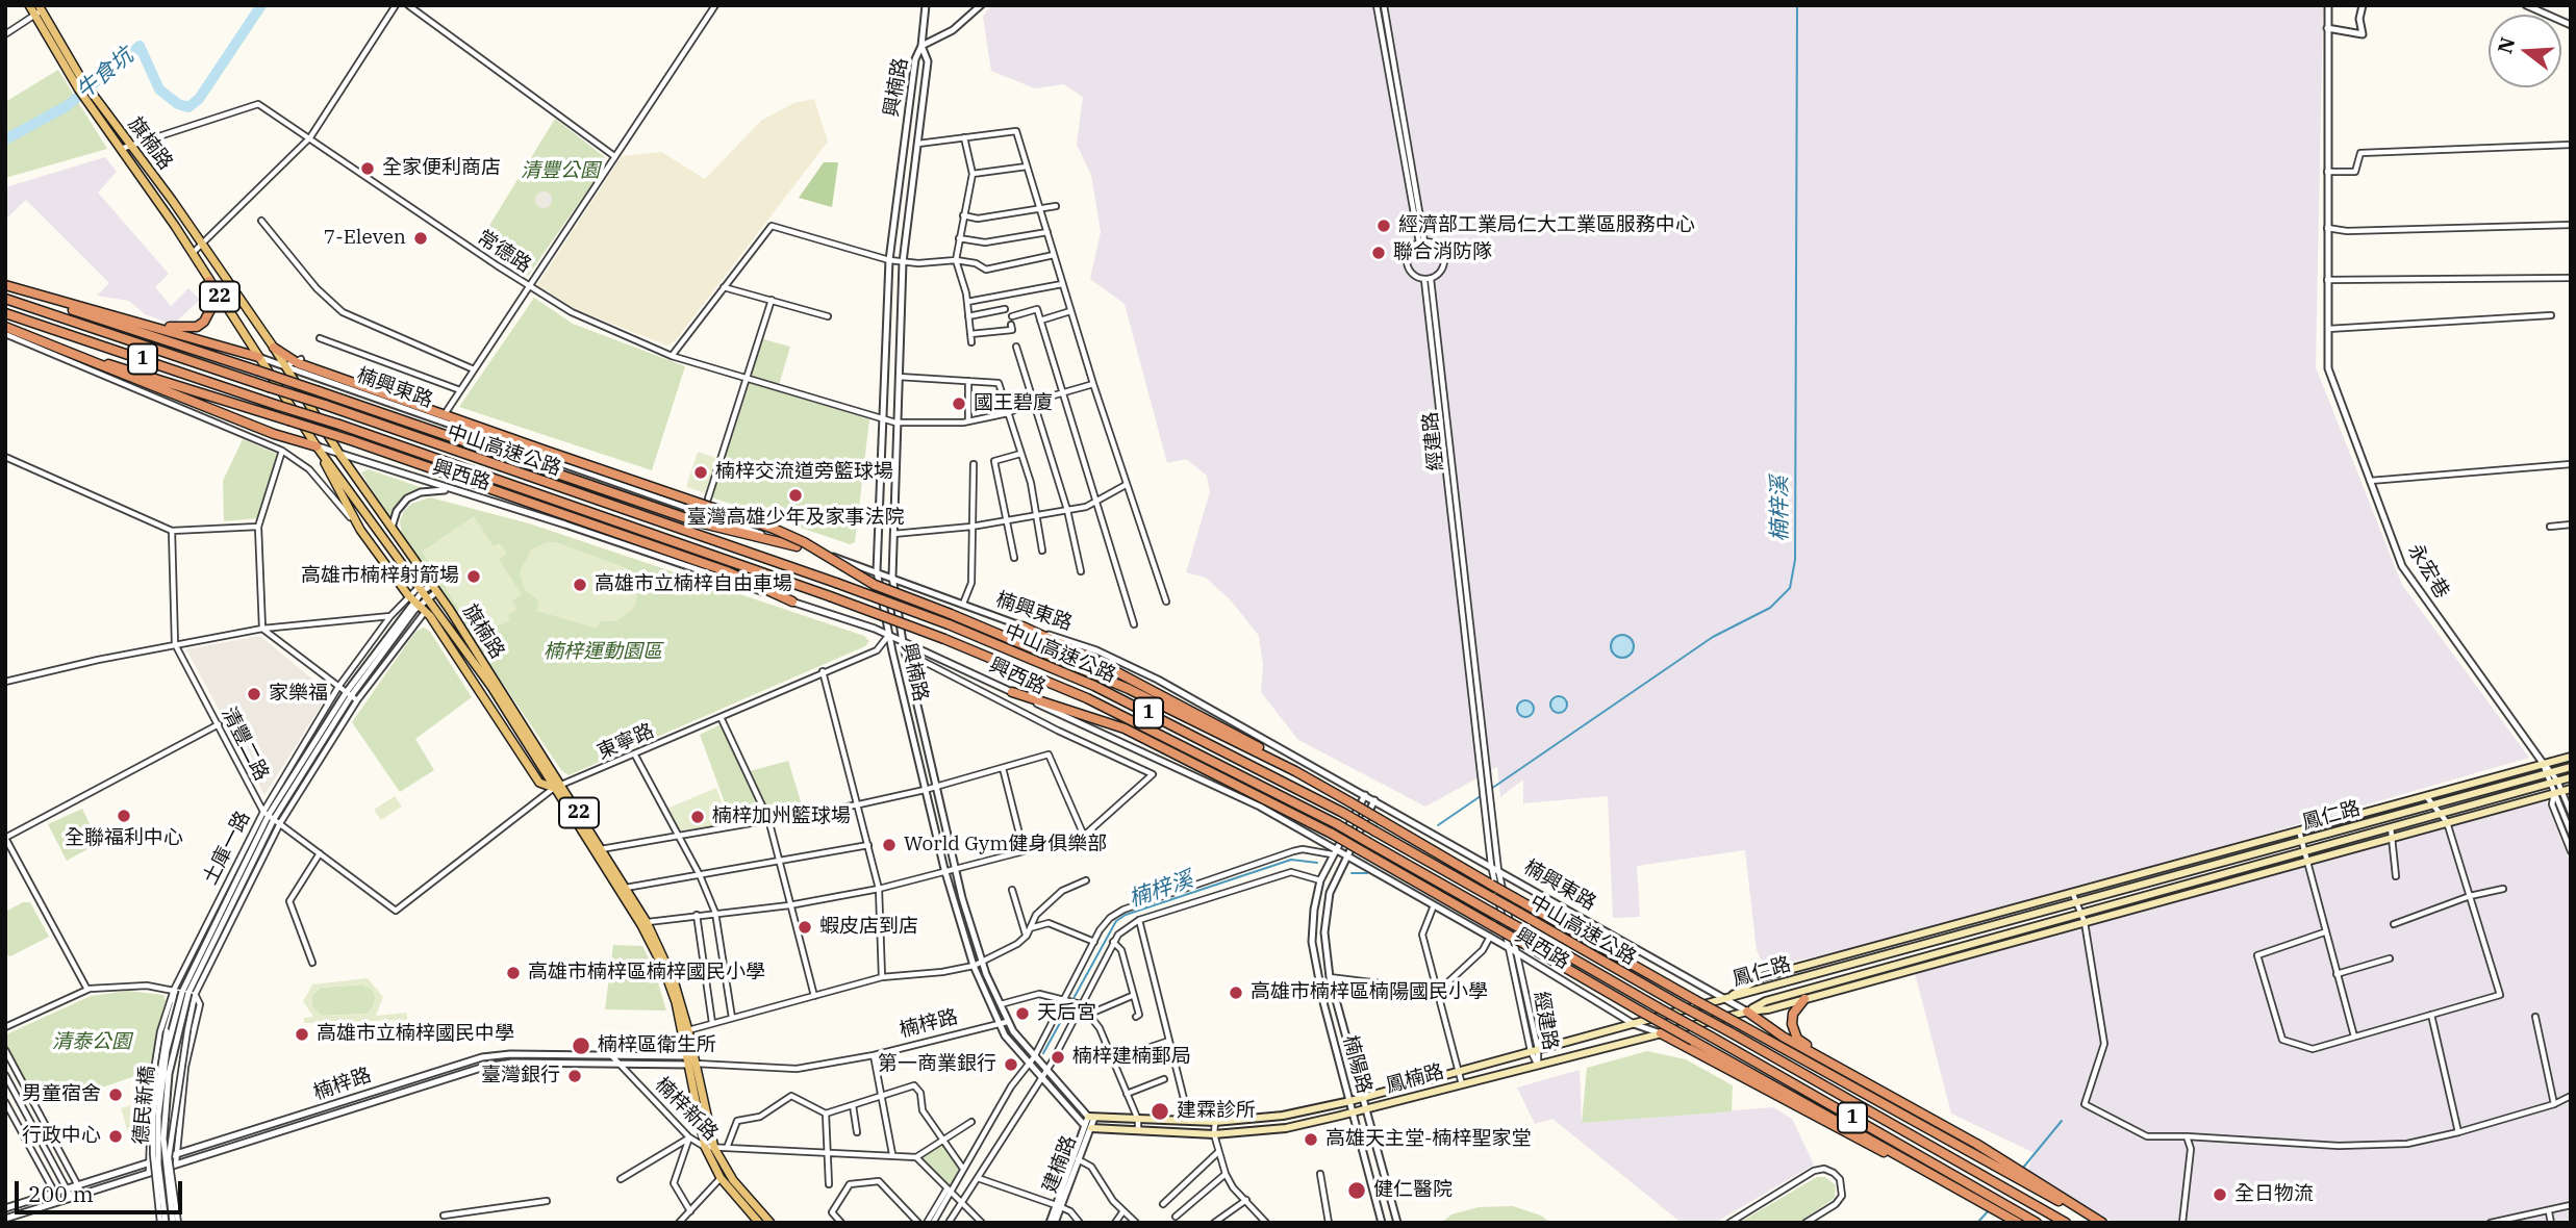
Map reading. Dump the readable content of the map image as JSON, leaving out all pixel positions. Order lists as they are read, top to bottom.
{
  "streets": {
    "highway": ["1", "中山高速公路"],
    "main road": [
      "旗楠路",
      "22",
      "鳳仁路",
      "鳳楠路",
      "楠梓新路"
    ],
    "street": [
      "興楠路",
      "常德路",
      "楠興東路",
      "經建路",
      "興西路",
      "永宏巷",
      "東寧路",
      "清豐二路",
      "土庫一路",
      "楠梓路",
      "楠陽路",
      "德民新橋",
      "建楠路"
    ]
  },
  "crossings": [
    ["興楠路", "常德路"],
    ["興楠路", "楠興東路"],
    ["興楠路", "興西路"],
    ["興楠路", "東寧路"],
    ["興楠路", "楠梓路"],
    ["旗楠路", "常德路"],
    ["旗楠路", "22"],
    ["旗楠路", "楠興東路"],
    ["旗楠路", "興西路"],
    ["旗楠路", "東寧路"],
    ["旗楠路", "土庫一路"],
    ["旗楠路", "楠梓路"],
    ["旗楠路", "楠梓新路"],
    ["楠興東路", "經建路"],
    ["楠興東路", "鳳仁路"],
    ["楠興東路", "楠陽路"],
    ["楠興東路", "鳳楠路"],
    ["經建路", "興西路"],
    ["經建路", "鳳楠路"],
    ["興西路", "東寧路"],
    ["興西路", "楠陽路"],
    ["興西路", "鳳楠路"],
    ["永宏巷", "鳳仁路"],
    ["東寧路", "清豐二路"],
    ["清豐二路", "土庫一路"],
    ["鳳仁路", "鳳楠路"],
    ["土庫一路", "楠梓路"],
    ["土庫一路", "德民新橋"],
    ["楠梓路", "楠梓新路"],
    ["楠陽路", "鳳楠路"],
    ["鳳楠路", "建楠路"]
  ],
  "water": ["牛食坑", "楠梓溪"],
  "parks": ["清豐公園", "楠梓運動園區", "清泰公園"],
  "places": [
    "全家便利商店",
    "經濟部工業局仁大工業區服務中心",
    "7-Eleven",
    "聯合消防隊",
    "國王碧廈",
    "楠梓交流道旁籃球場",
    "臺灣高雄少年及家事法院",
    "高雄市楠梓射箭場",
    "高雄市立楠梓自由車場",
    "家樂福",
    "全聯福利中心",
    "楠梓加州籃球場",
    "World Gym健身俱樂部",
    "蝦皮店到店",
    "高雄市楠梓區楠梓國民小學",
    "高雄市楠梓區楠陽國民小學",
    "天后宮",
    "高雄市立楠梓國民中學",
    "楠梓區衛生所",
    "楠梓建楠郵局",
    "第一商業銀行",
    "臺灣銀行",
    "男童宿舍",
    "建霖診所",
    "行政中心",
    "高雄天主堂-楠梓聖家堂",
    "健仁醫院",
    "全日物流"
  ],
  "scale_bar": "200 m",
  "north": "left"
}
